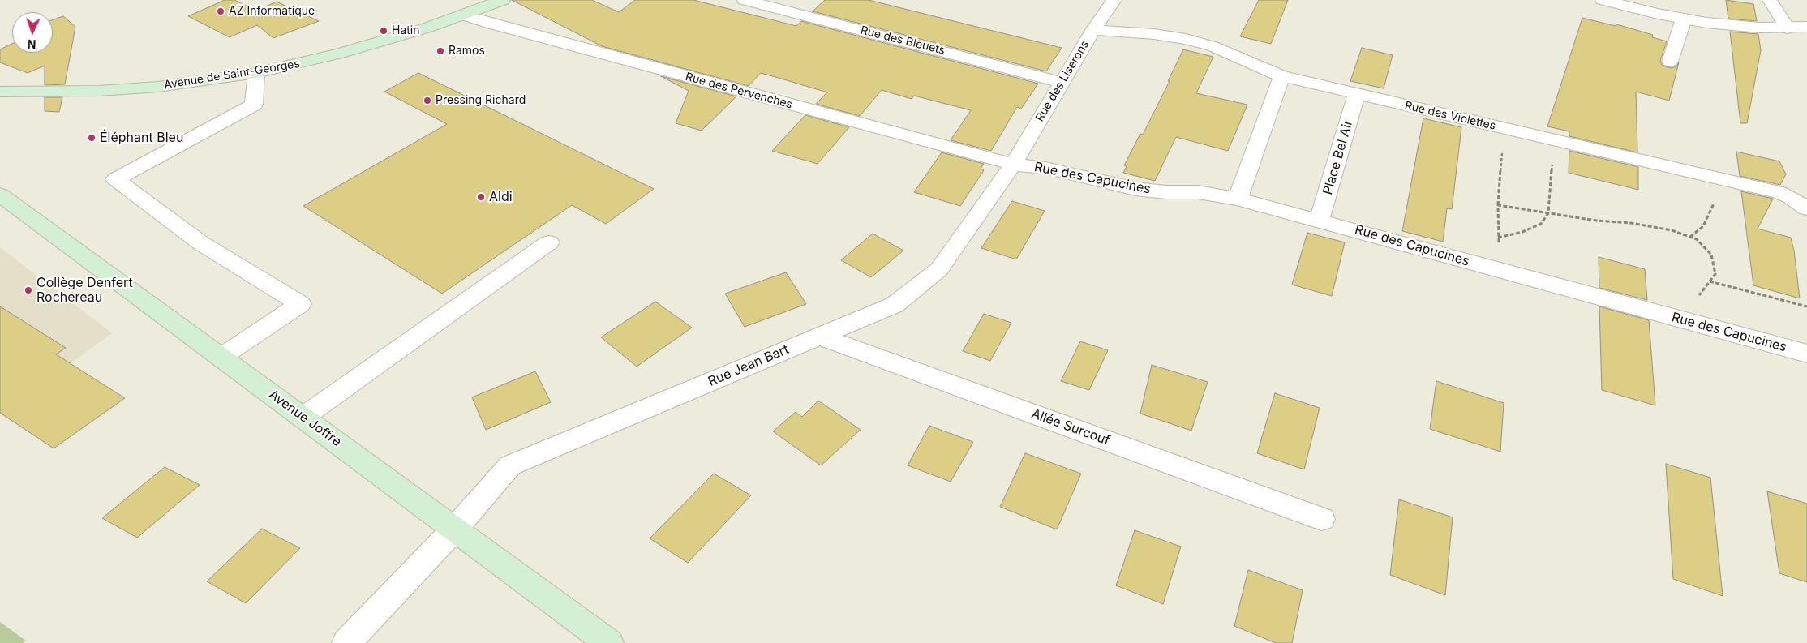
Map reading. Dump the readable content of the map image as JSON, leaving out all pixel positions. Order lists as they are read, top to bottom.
{
  "streets": {
    "street": [
      "Rue des Bleuets",
      "Avenue de Saint-Georges",
      "Rue des Liserons",
      "Rue des Pervenches",
      "Rue des Violettes",
      "Place Bel Air",
      "Rue des Capucines",
      "Rue Jean Bart",
      "Avenue Joffre",
      "Allée Surcouf"
    ]
  },
  "crossings": [
    ["Rue des Bleuets", "Rue des Liserons"],
    ["Avenue de Saint-Georges", "Rue des Pervenches"],
    ["Rue des Liserons", "Rue des Pervenches"],
    ["Rue des Liserons", "Rue des Violettes"],
    ["Rue des Liserons", "Rue des Capucines"],
    ["Rue des Liserons", "Rue Jean Bart"],
    ["Rue des Pervenches", "Rue des Capucines"],
    ["Rue des Pervenches", "Rue Jean Bart"],
    ["Rue des Violettes", "Place Bel Air"],
    ["Place Bel Air", "Rue des Capucines"],
    ["Rue des Capucines", "Rue Jean Bart"],
    ["Rue Jean Bart", "Avenue Joffre"],
    ["Rue Jean Bart", "Allée Surcouf"]
  ],
  "places": [
    "AZ Informatique",
    "Hatin",
    "Ramos",
    "Pressing Richard",
    "Éléphant Bleu",
    "Aldi",
    "Collège Denfert Rochereau"
  ],
  "north": "bottom"
}
